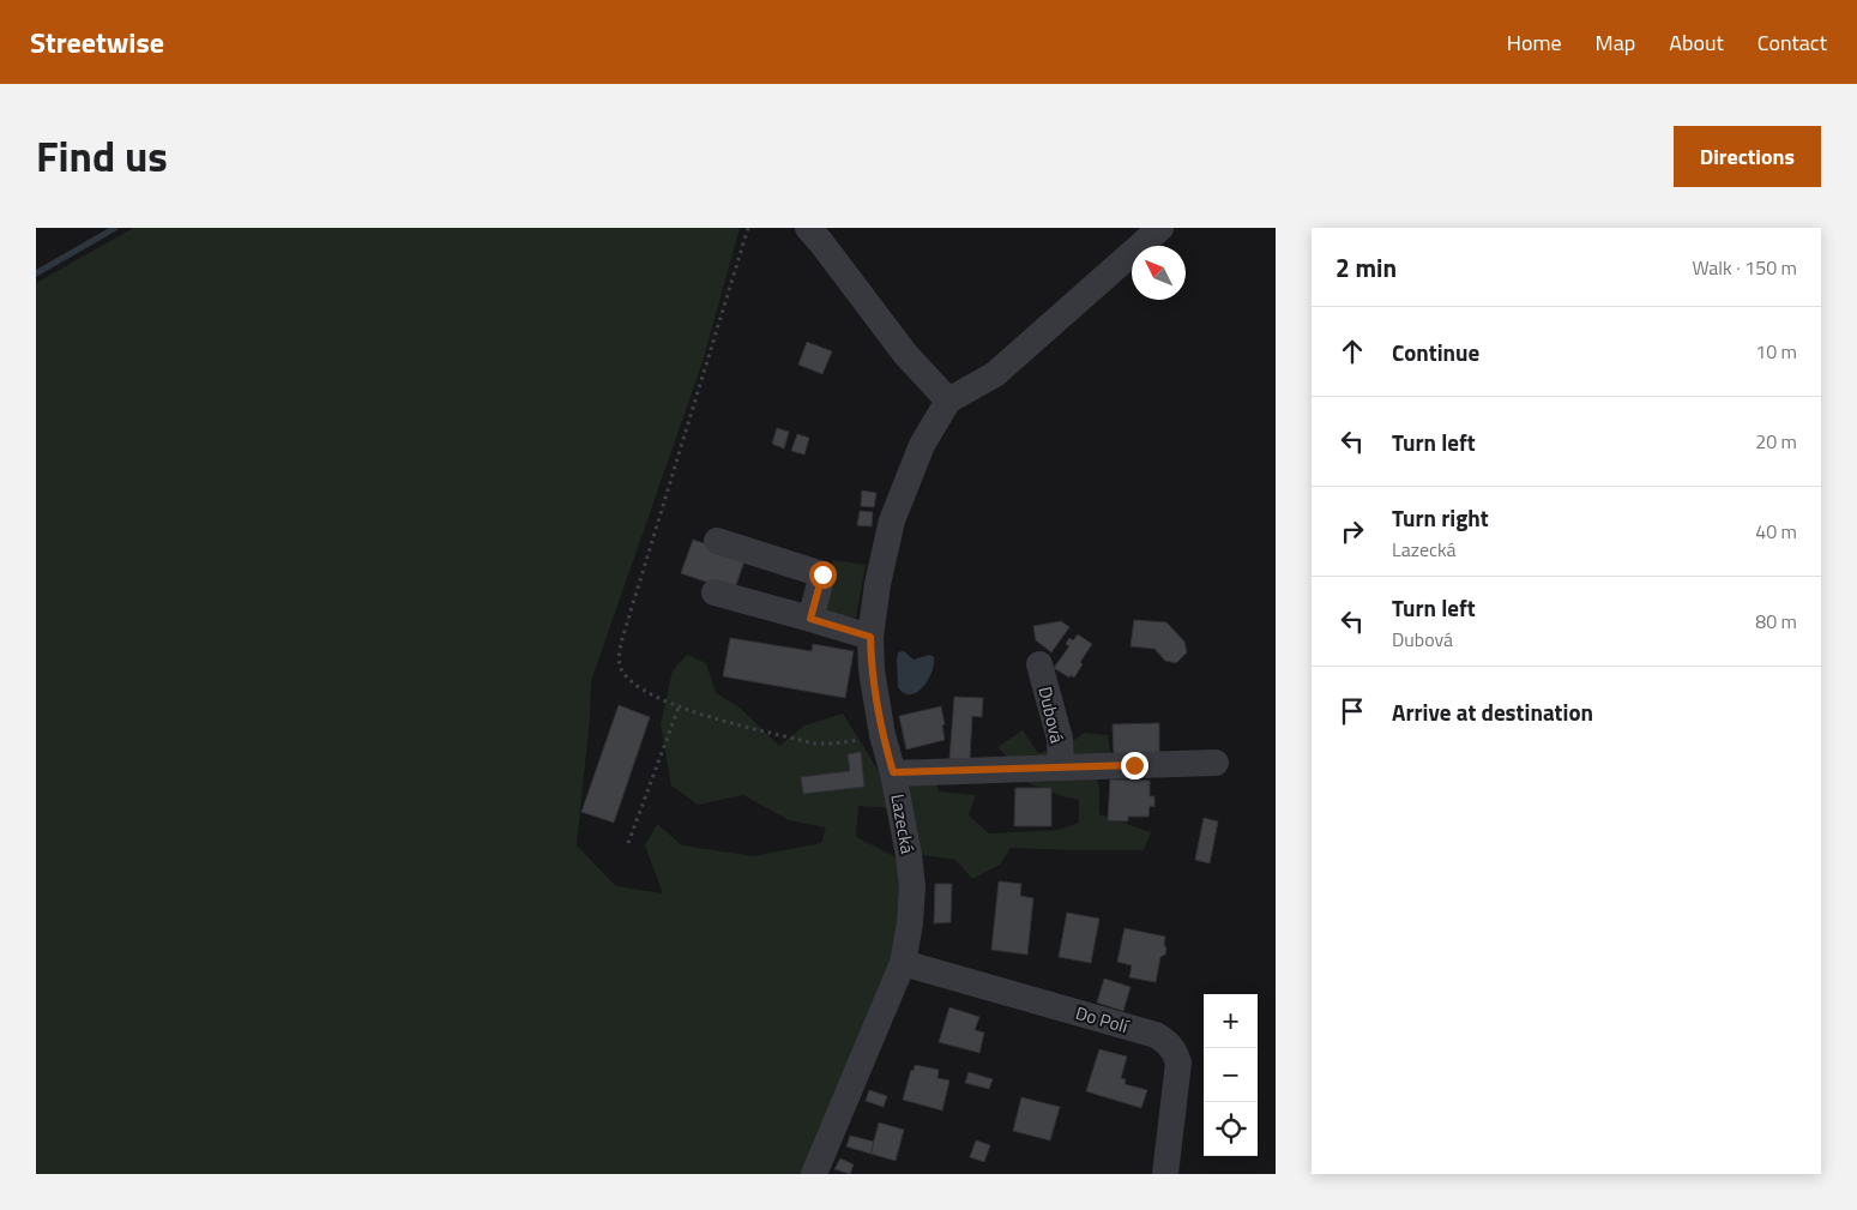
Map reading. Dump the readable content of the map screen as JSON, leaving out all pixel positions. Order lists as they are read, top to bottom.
{
  "streets": {
    "street": ["Dubová", "Lazecká", "Do Polí"]
  },
  "crossings": [
    ["Dubová", "Lazecká"],
    ["Lazecká", "Do Polí"]
  ],
  "north": "top left",
  "page": {
    "header": "Streetwise",
    "nav": [
      "Home",
      "Map",
      "About",
      "Contact"
    ],
    "title": "Find us",
    "buttons": "Directions",
    "heading": ["2 min", "Walk · 150 m"],
    "list": [
      ["Continue", "10 m"],
      ["Turn left", "20 m"],
      ["Turn right", "Lazecká", "40 m"],
      ["Turn left", "Dubová", "80 m"],
      "Arrive at destination"
    ],
    "map_buttons": ["+", "−"]
  }
}
